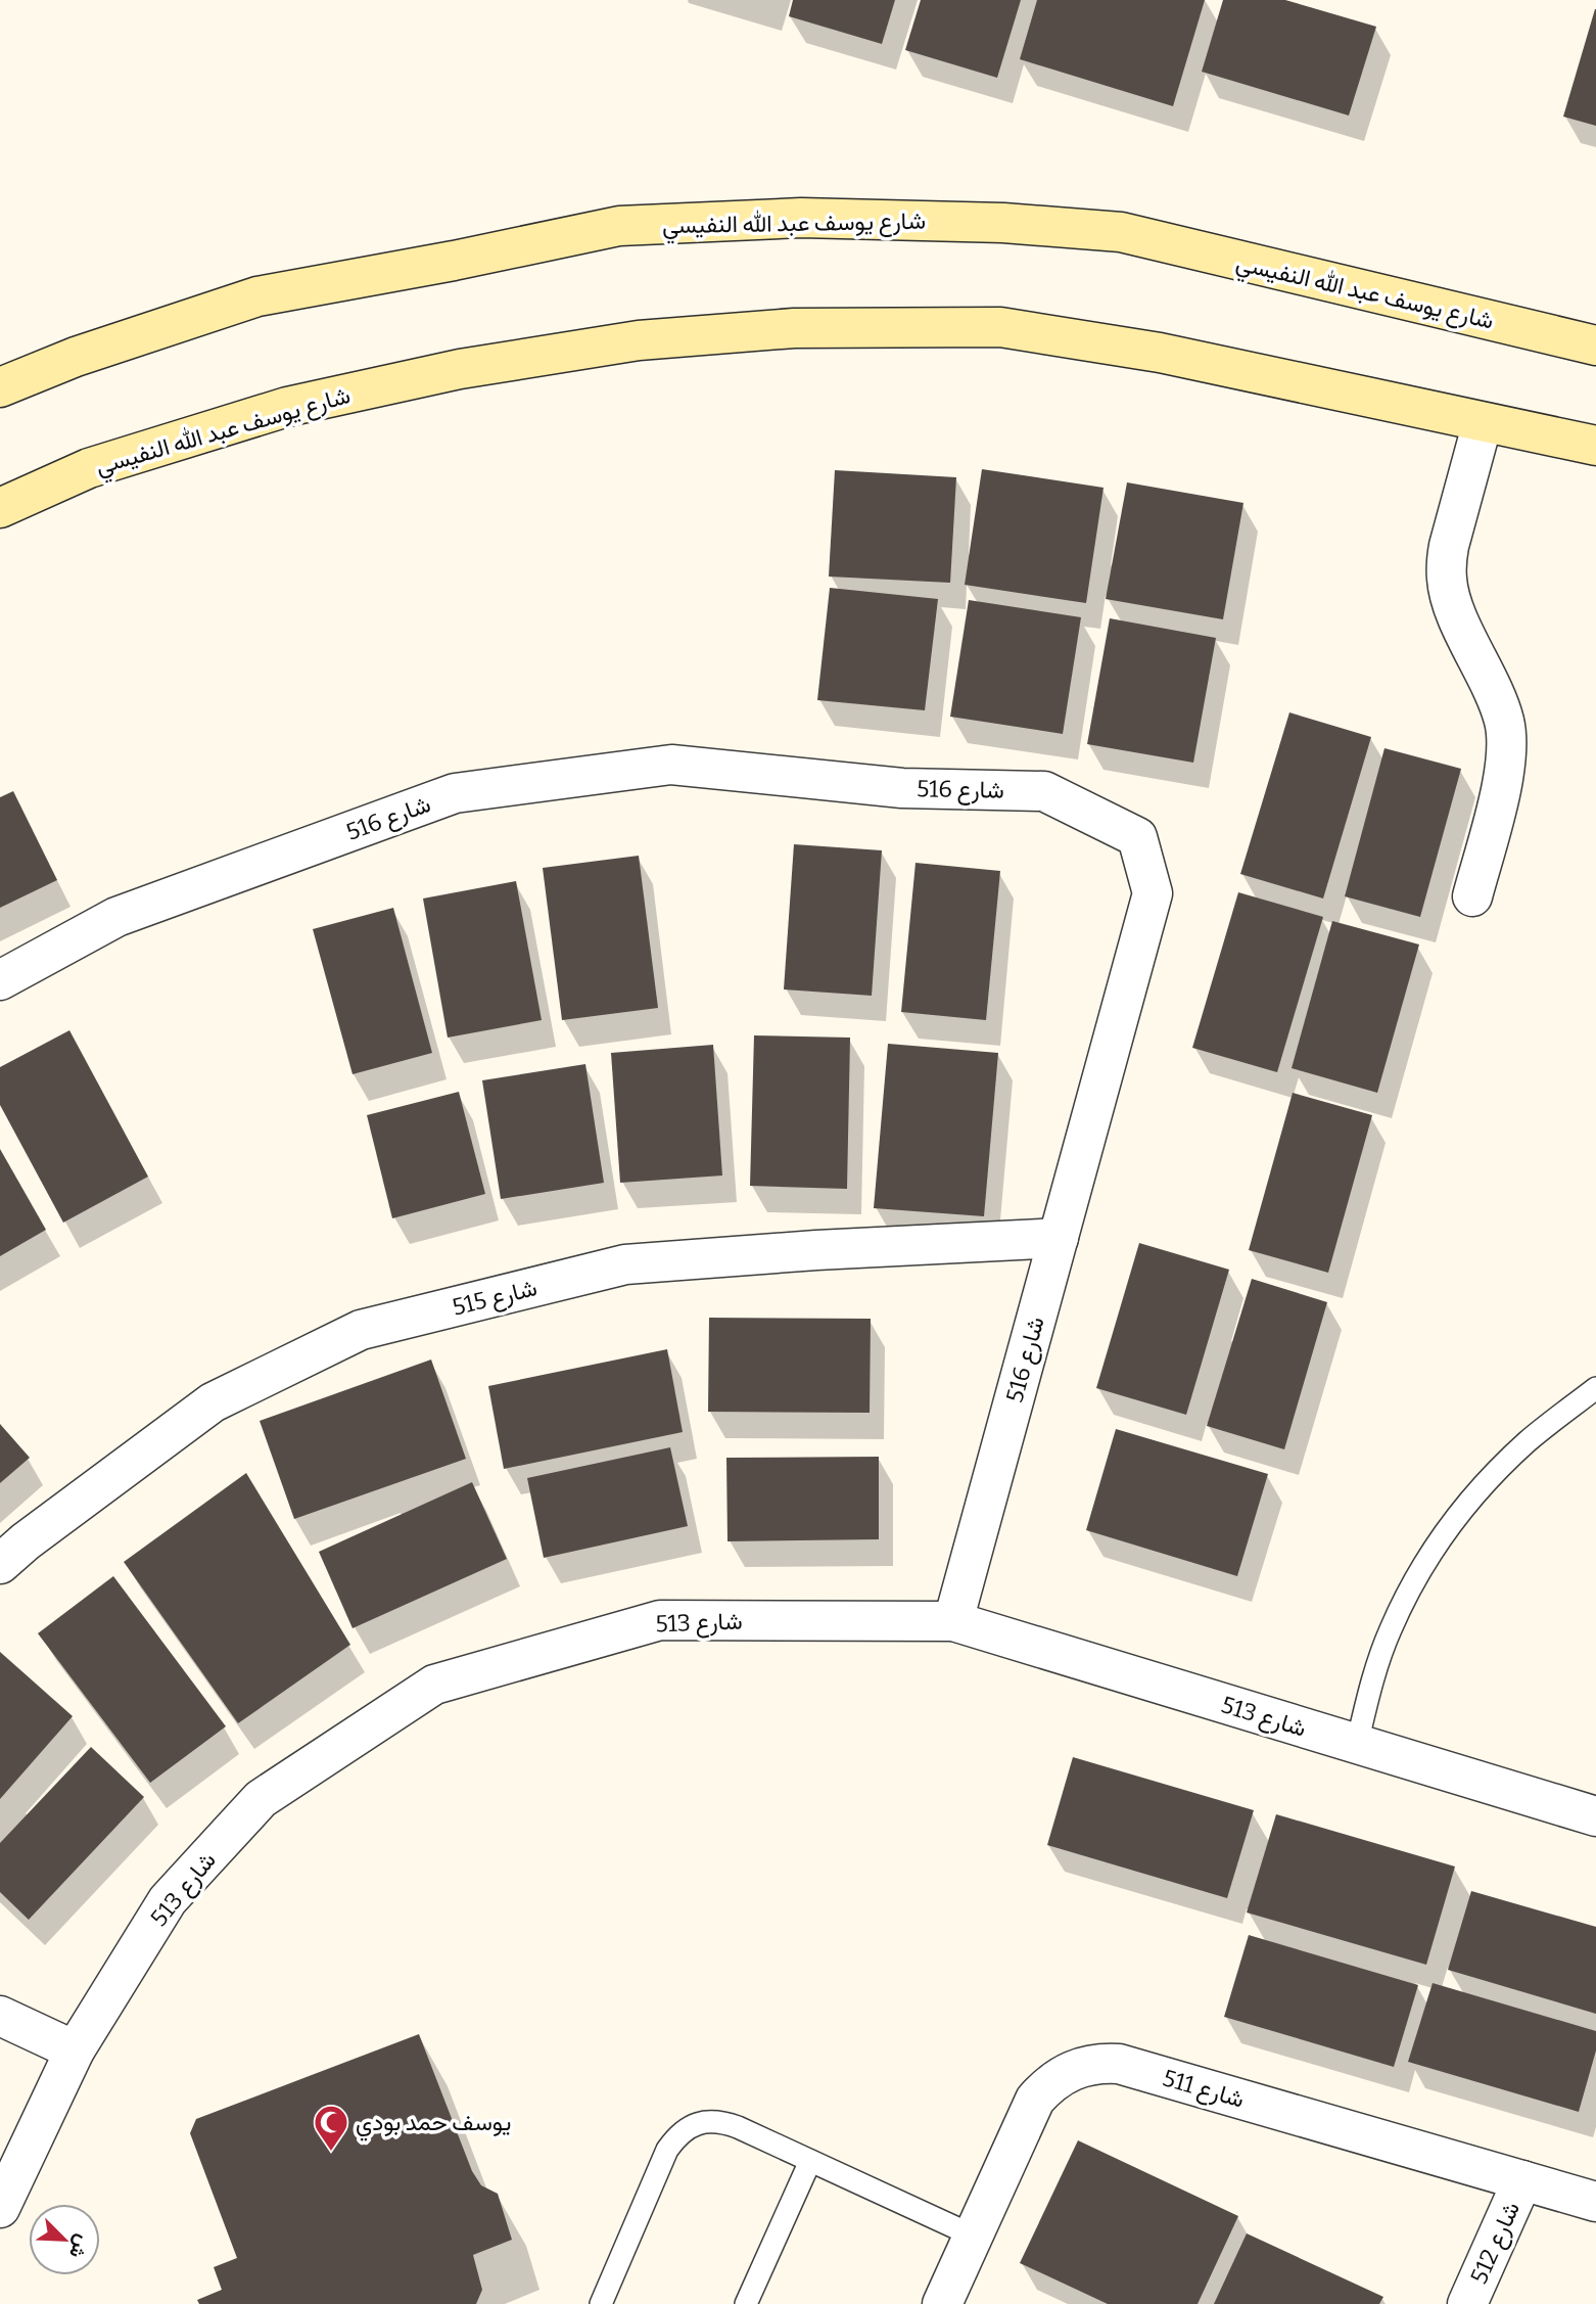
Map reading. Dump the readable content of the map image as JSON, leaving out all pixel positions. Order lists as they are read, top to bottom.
{
  "streets": {
    "street": [
      "شارع يوسف عبد الله النفيسي",
      "شارع 516",
      "شارع 515",
      "شارع 513",
      "شارع 511",
      "شارع 512"
    ]
  },
  "crossings": [
    ["شارع 516", "شارع 515"],
    ["شارع 516", "شارع 513"],
    ["شارع 511", "شارع 512"]
  ],
  "places": {
    "mosque": ["يوسف حمد بودي"]
  },
  "north": "bottom right"
}
